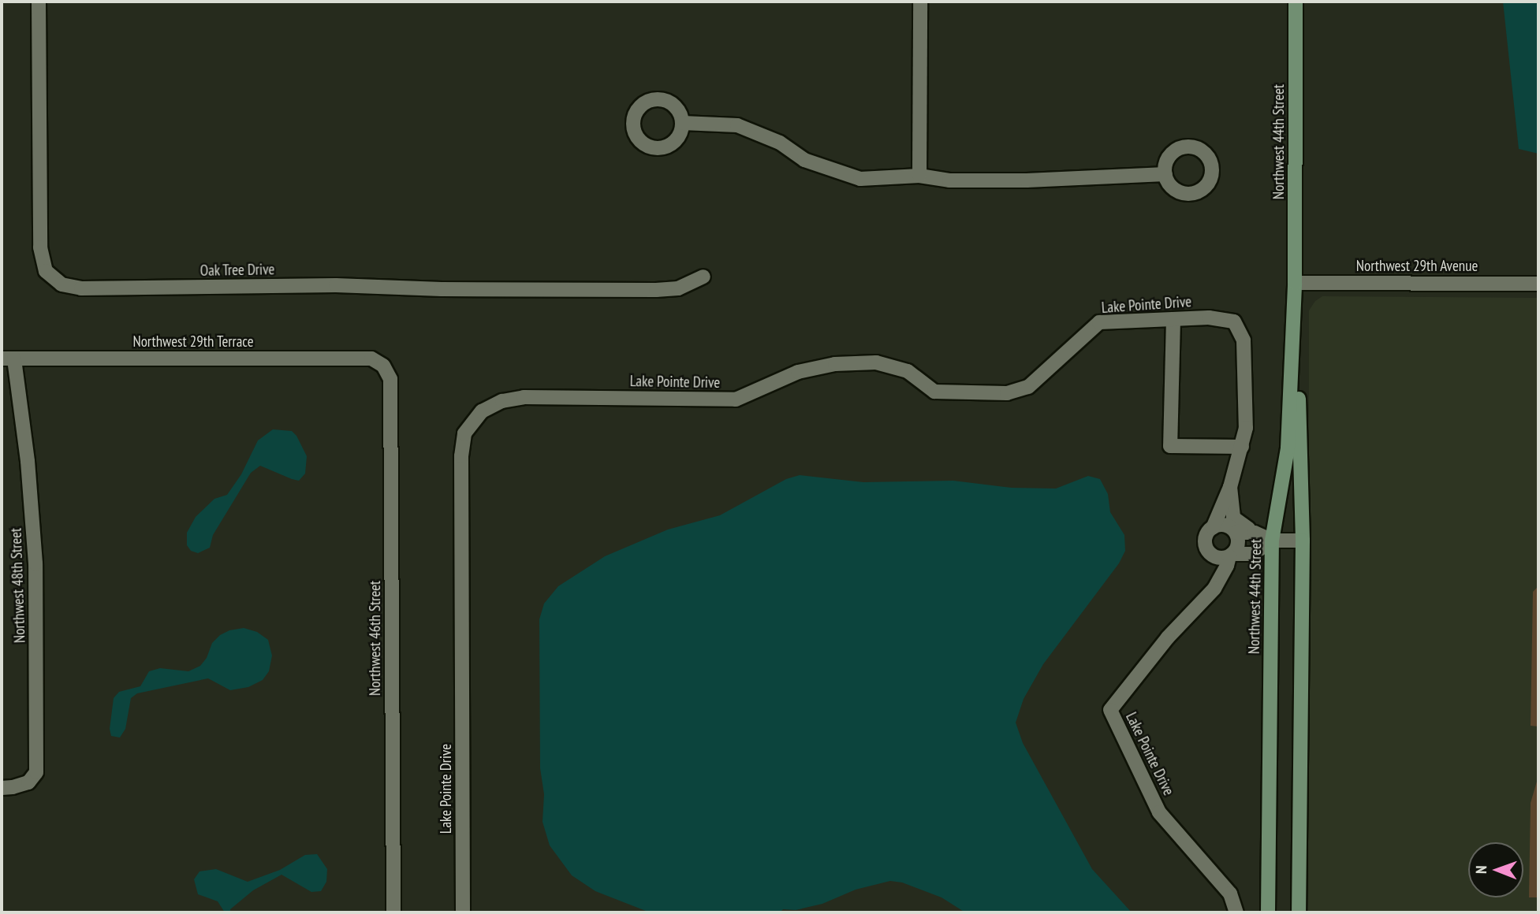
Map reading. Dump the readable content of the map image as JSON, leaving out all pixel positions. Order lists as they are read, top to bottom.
{
  "streets": {
    "street": [
      "Northwest 44th Street",
      "Northwest 29th Avenue",
      "Oak Tree Drive",
      "Lake Pointe Drive",
      "Northwest 29th Terrace",
      "Northwest 48th Street",
      "Northwest 46th Street"
    ]
  },
  "crossings": [
    ["Northwest 44th Street", "Northwest 29th Avenue"],
    ["Northwest 29th Terrace", "Northwest 48th Street"],
    ["Northwest 29th Terrace", "Northwest 46th Street"]
  ],
  "north": "left"
}
